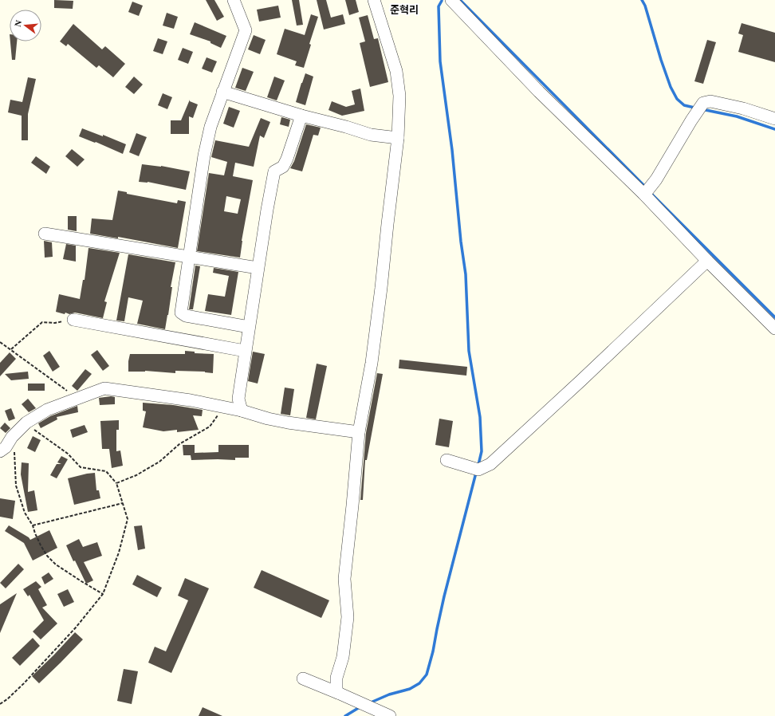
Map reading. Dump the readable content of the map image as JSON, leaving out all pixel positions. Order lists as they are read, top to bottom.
{
  "districts": ["준혁리"],
  "north": "left"
}
